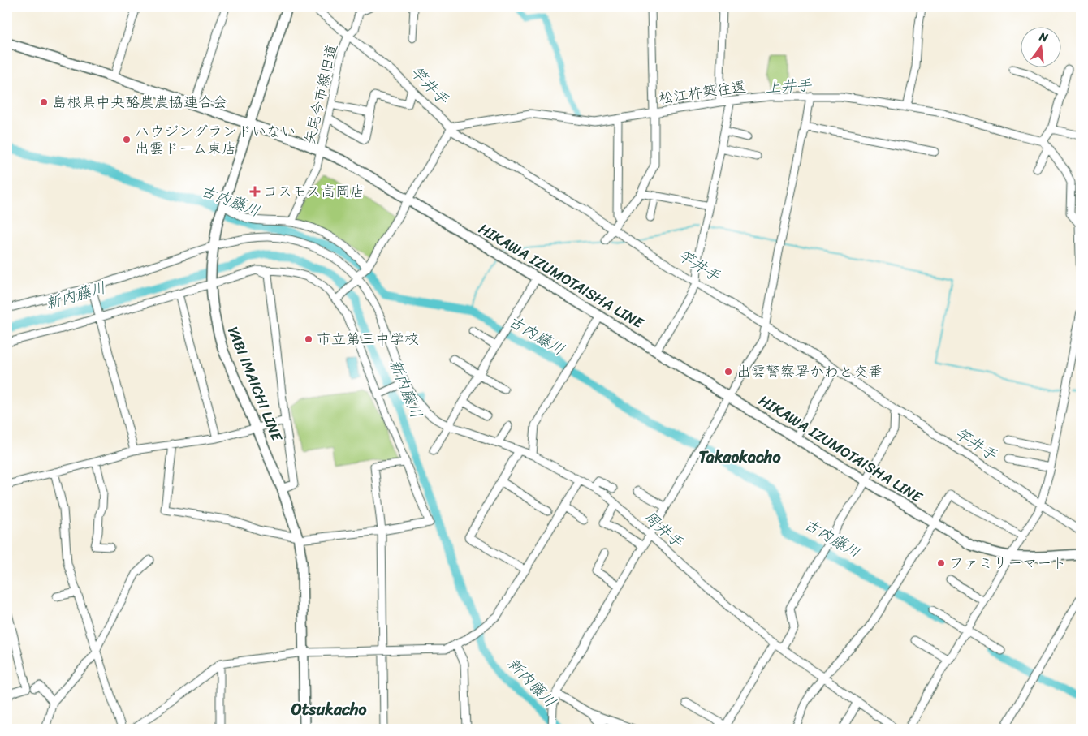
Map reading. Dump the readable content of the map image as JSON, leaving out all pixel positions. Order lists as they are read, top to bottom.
{
  "streets": {
    "main road": ["HIKAWA IZUMOTAISHA LINE", "YABI IMAICHI LINE"],
    "street": ["松江杵築往還", "矢尾今市線旧道"]
  },
  "crossings": [
    ["矢尾今市線旧道", "HIKAWA IZUMOTAISHA LINE"],
    ["HIKAWA IZUMOTAISHA LINE", "YABI IMAICHI LINE"]
  ],
  "districts": ["Takaokacho", "Otsukacho"],
  "water": [
    "竿井手",
    "上井手",
    "古内藤川",
    "新内藤川",
    "周井手"
  ],
  "places": {
    "other": [
      "島根県中央酪農農協連合会",
      "ハウジングランドいない 出雲ドーム東店",
      "市立第三中学校",
      "出雲警察署かわと交番",
      "ファミリーマート"
    ],
    "health": ["コスモス高岡店"]
  },
  "north": "top"
}
